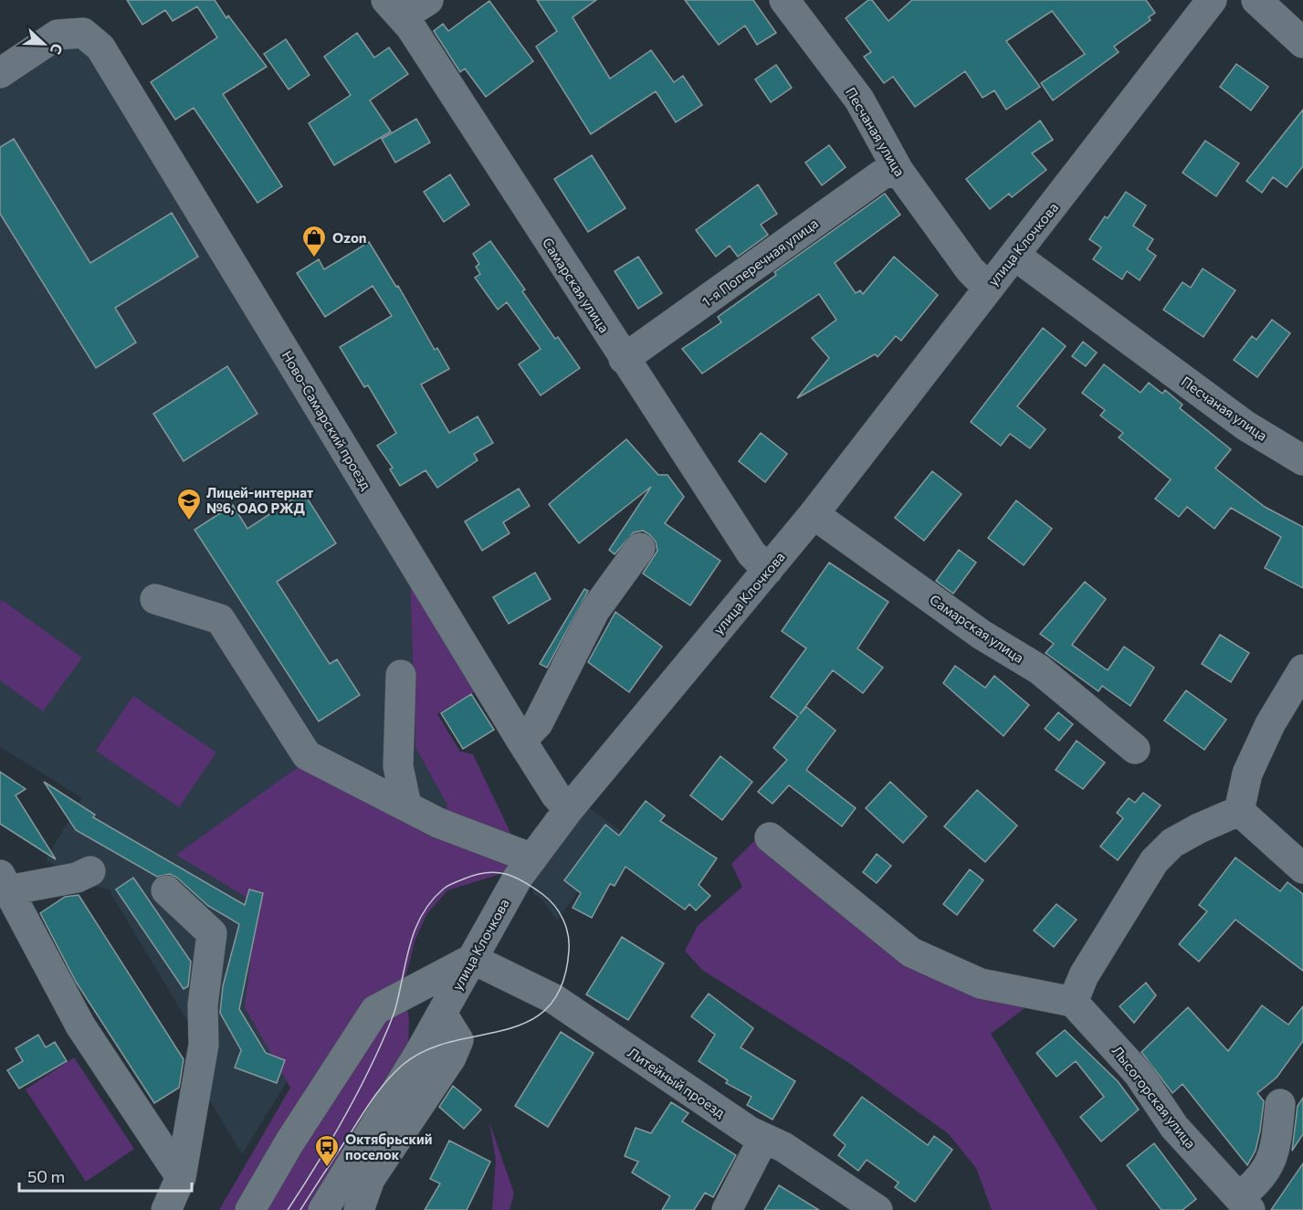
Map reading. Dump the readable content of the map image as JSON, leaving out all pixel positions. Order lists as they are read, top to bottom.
{
  "streets": {
    "street": [
      "Песчаная улица",
      "улица Клочкова",
      "1-я Поперечная улица",
      "Самарская улица",
      "Ново-Самарский проезд",
      "Литейный проезд",
      "Лысогорская улица"
    ]
  },
  "crossings": [
    ["Песчаная улица", "улица Клочкова"],
    ["Песчаная улица", "1-я Поперечная улица"],
    ["улица Клочкова", "Самарская улица"],
    ["улица Клочкова", "Ново-Самарский проезд"],
    ["улица Клочкова", "Литейный проезд"],
    ["1-я Поперечная улица", "Самарская улица"]
  ],
  "places": {
    "shop": ["Ozon"],
    "school or university": ["Лицей-интернат №6, ОАО РЖД"],
    "bus stop": ["Октябрьский поселок"]
  },
  "scale_bar": "50 m",
  "north": "right"
}
